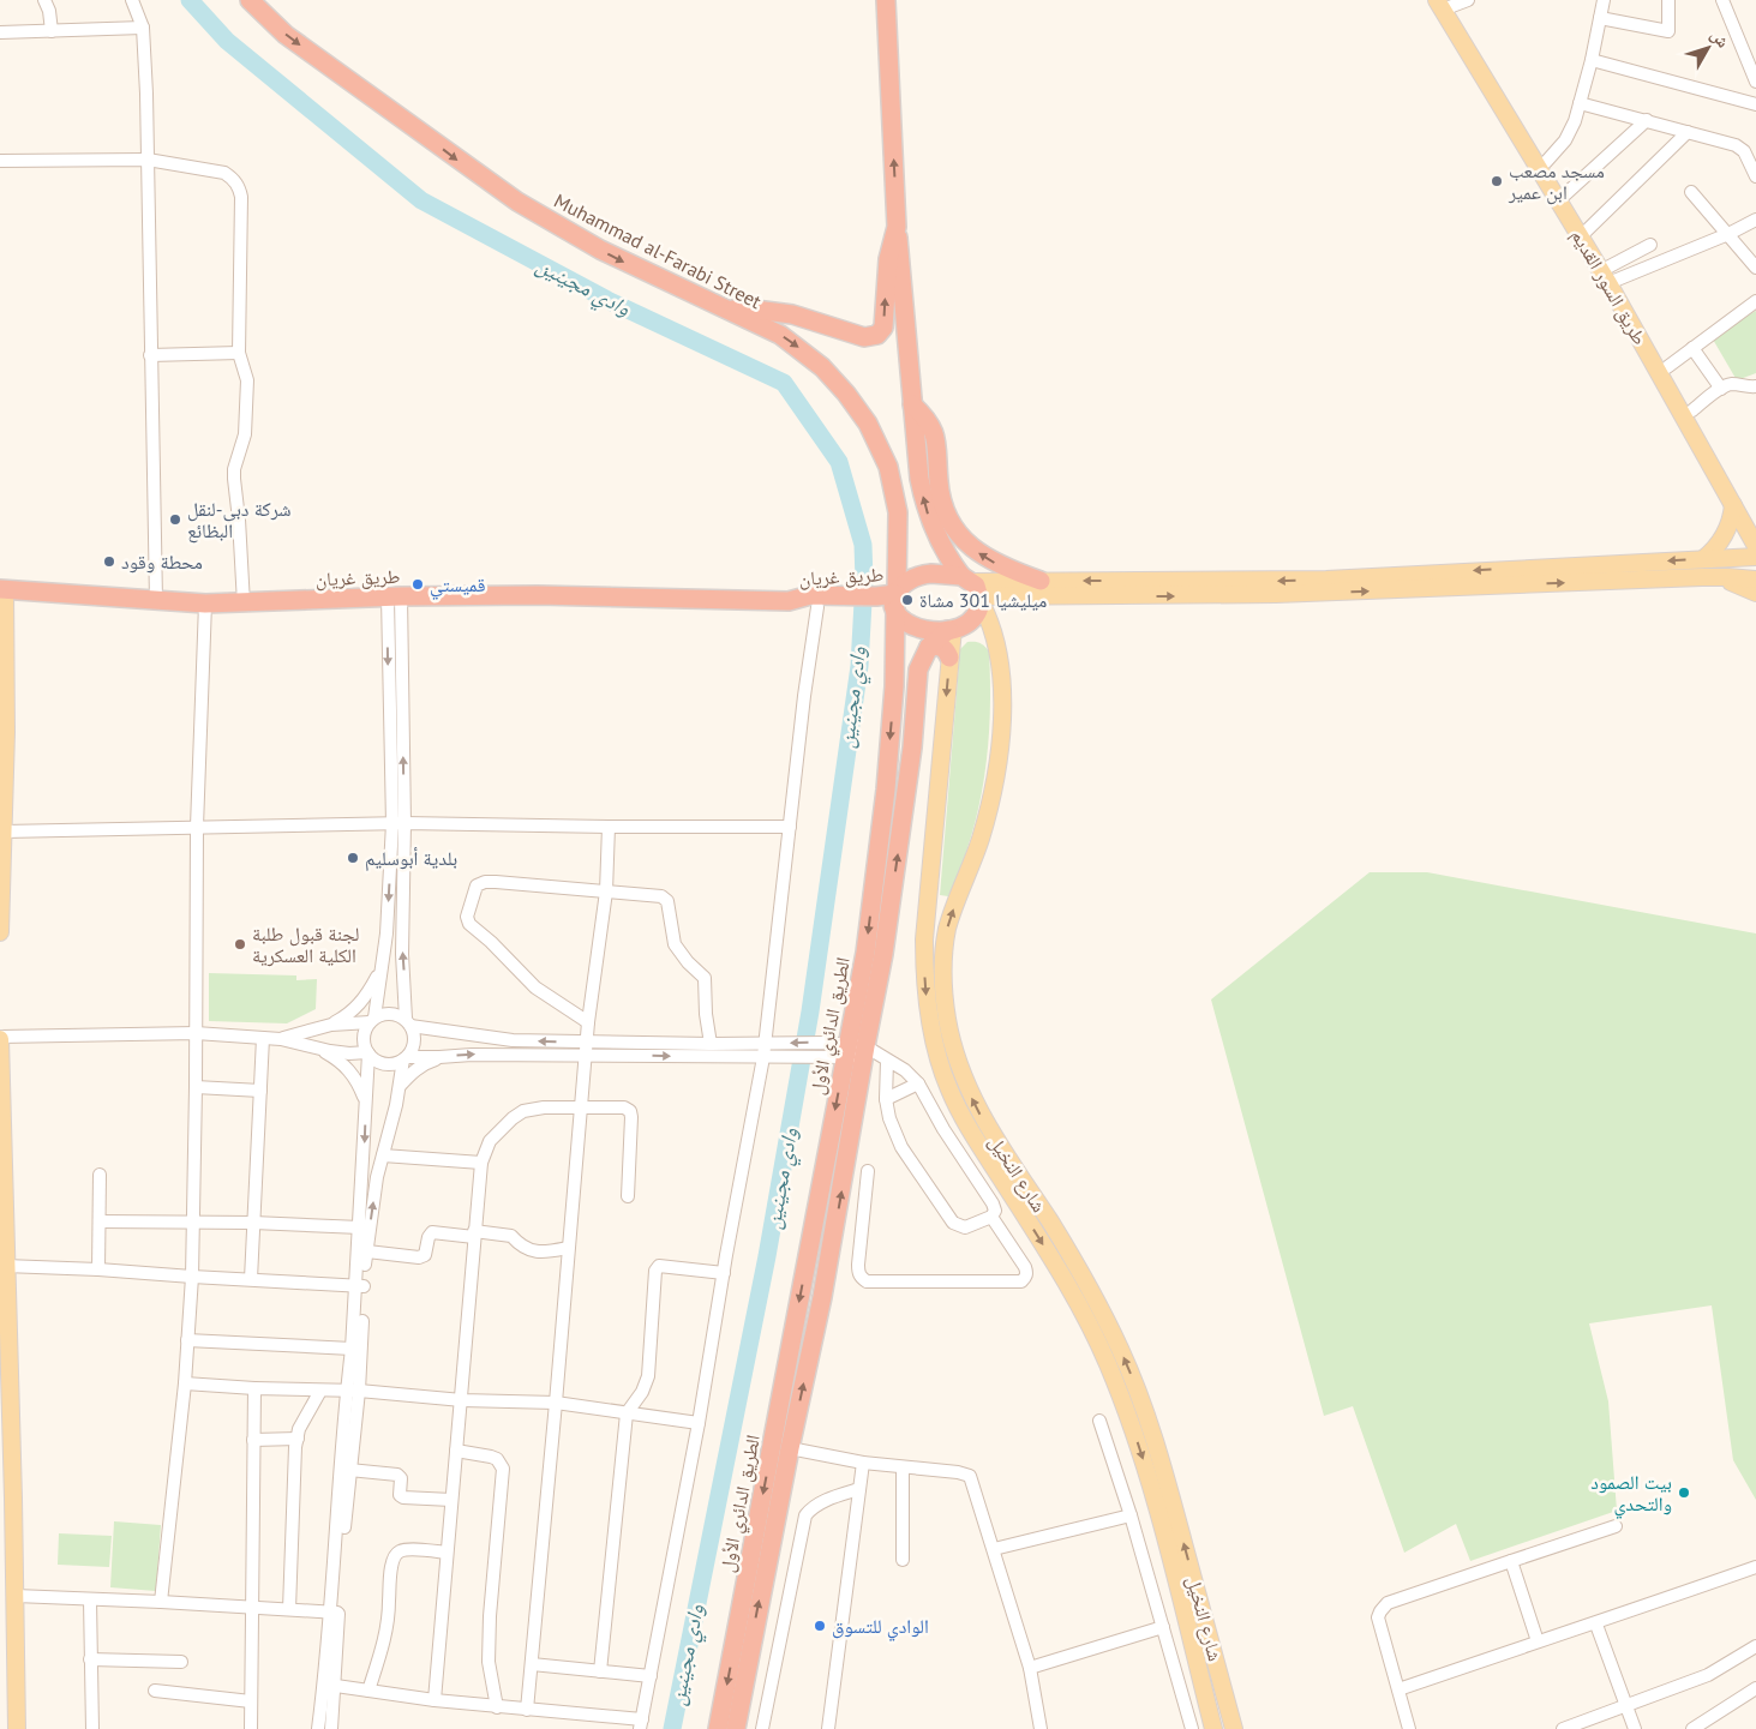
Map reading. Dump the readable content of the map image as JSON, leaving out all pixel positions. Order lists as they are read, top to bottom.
{
  "streets": {
    "highway": ["Muhammad al-Farabi Street", "طريق غريان", "الطريق الدائري الأول"],
    "main road": ["طريق السور القديم", "شارع النخيل"]
  },
  "crossings": [
    ["Muhammad al-Farabi Street", "طريق غريان"],
    ["Muhammad al-Farabi Street", "الطريق الدائري الأول"],
    ["Muhammad al-Farabi Street", "شارع النخيل"],
    ["طريق غريان", "الطريق الدائري الأول"],
    ["طريق غريان", "شارع النخيل"],
    ["الطريق الدائري الأول", "شارع النخيل"]
  ],
  "one_way": ["Muhammad al-Farabi Street"],
  "water": ["وادي مجينين"],
  "places": [
    "مسجد مصعب ابن عمير",
    "شركة دبي-لنقل البظائع",
    "محطة وقود",
    "قميستي",
    "ميليشيا 301 مشاة",
    "بلدية أبوسليم",
    "لجنة قبول طلبة الكلية العسكرية",
    "بيت الصمود والتحدي",
    "الوادي للتسوق"
  ],
  "north": "top right"
}
